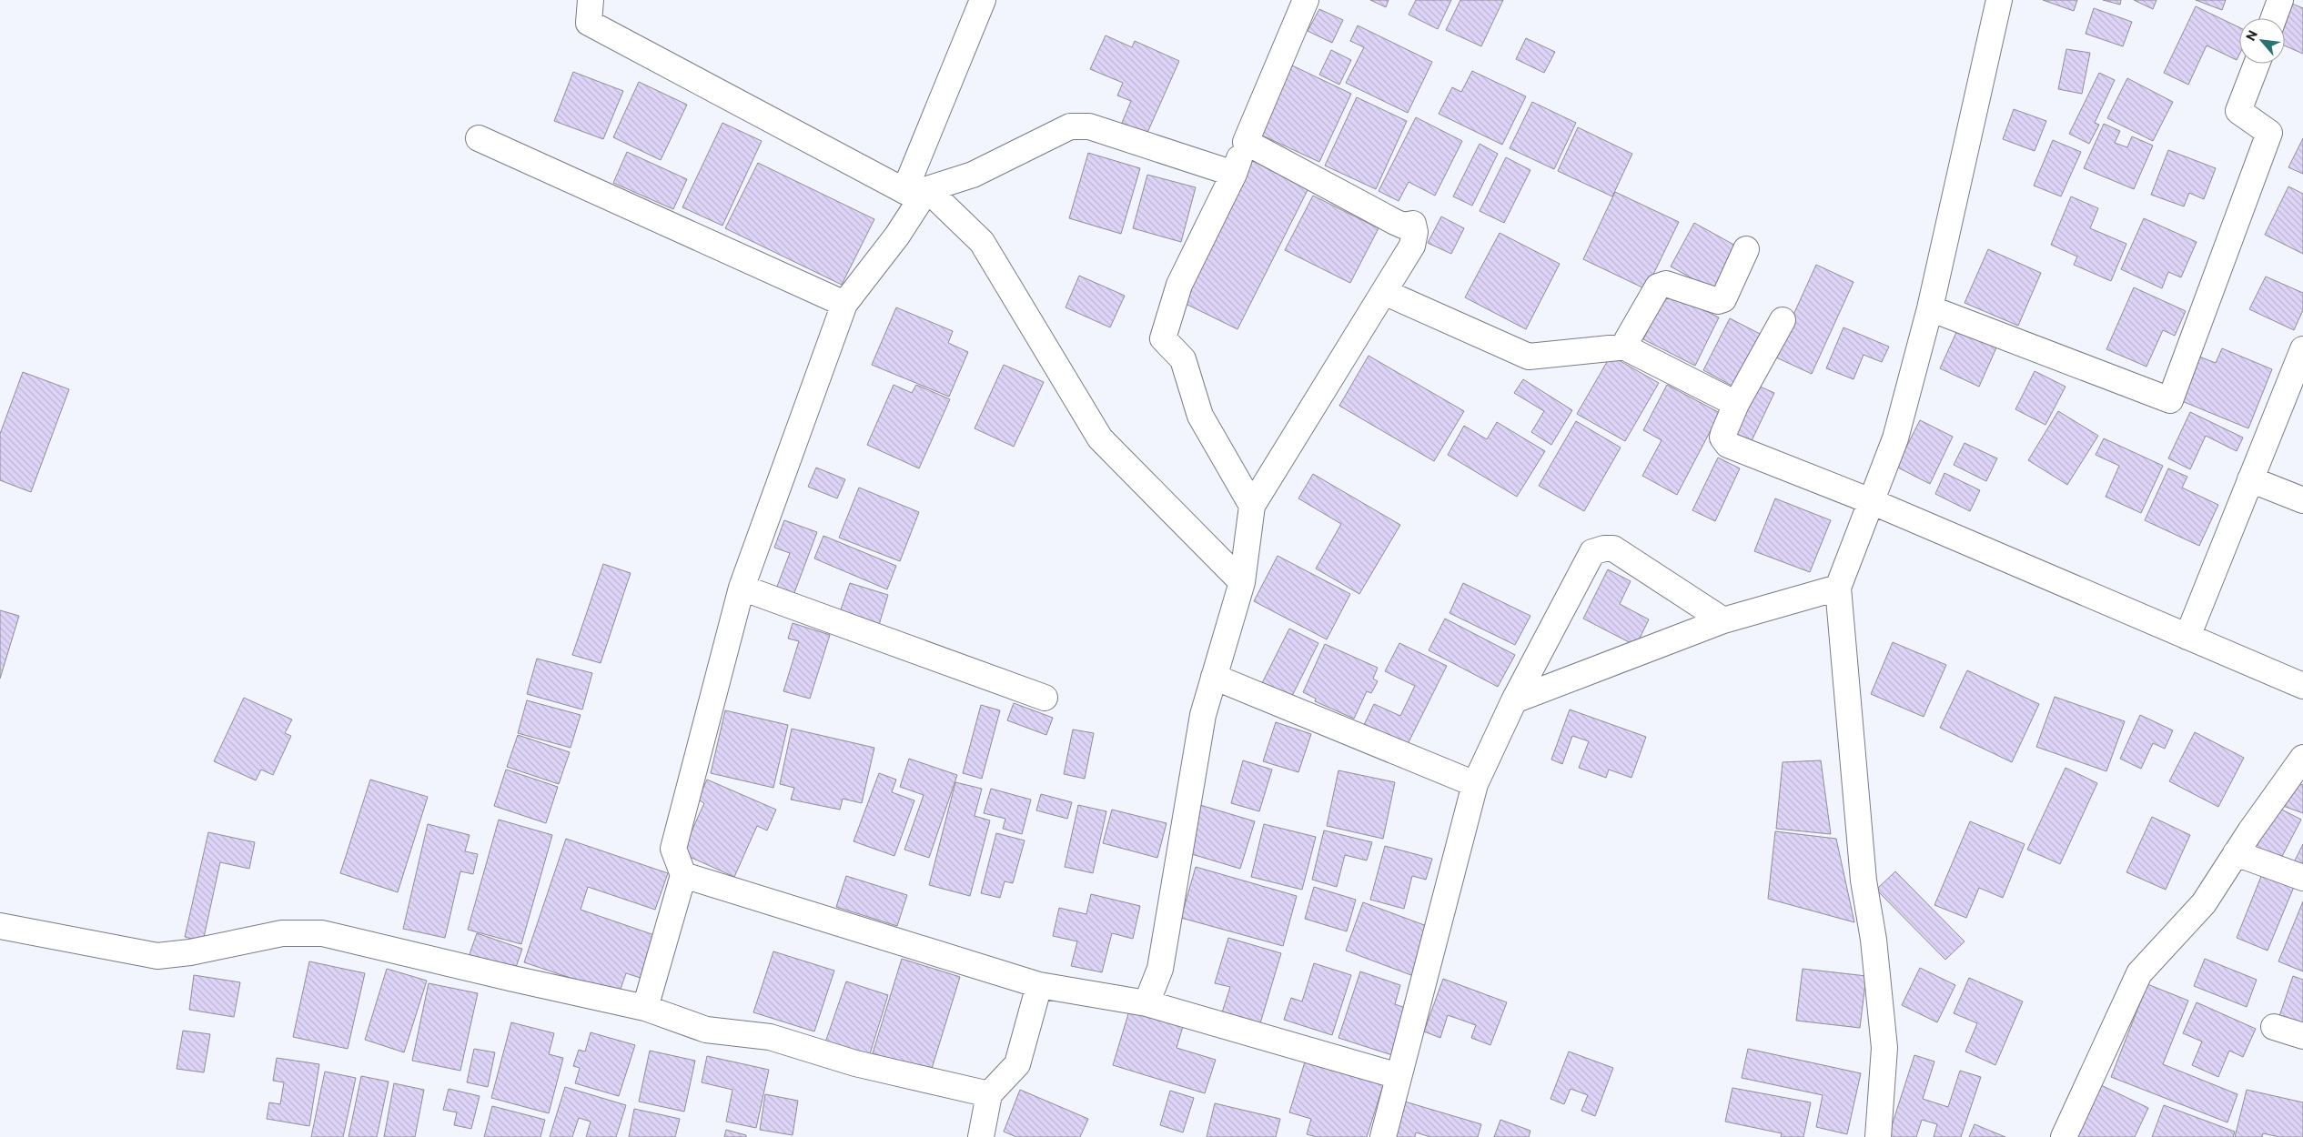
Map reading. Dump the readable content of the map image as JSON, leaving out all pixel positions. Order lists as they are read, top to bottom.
{
  "north": "top left"
}
